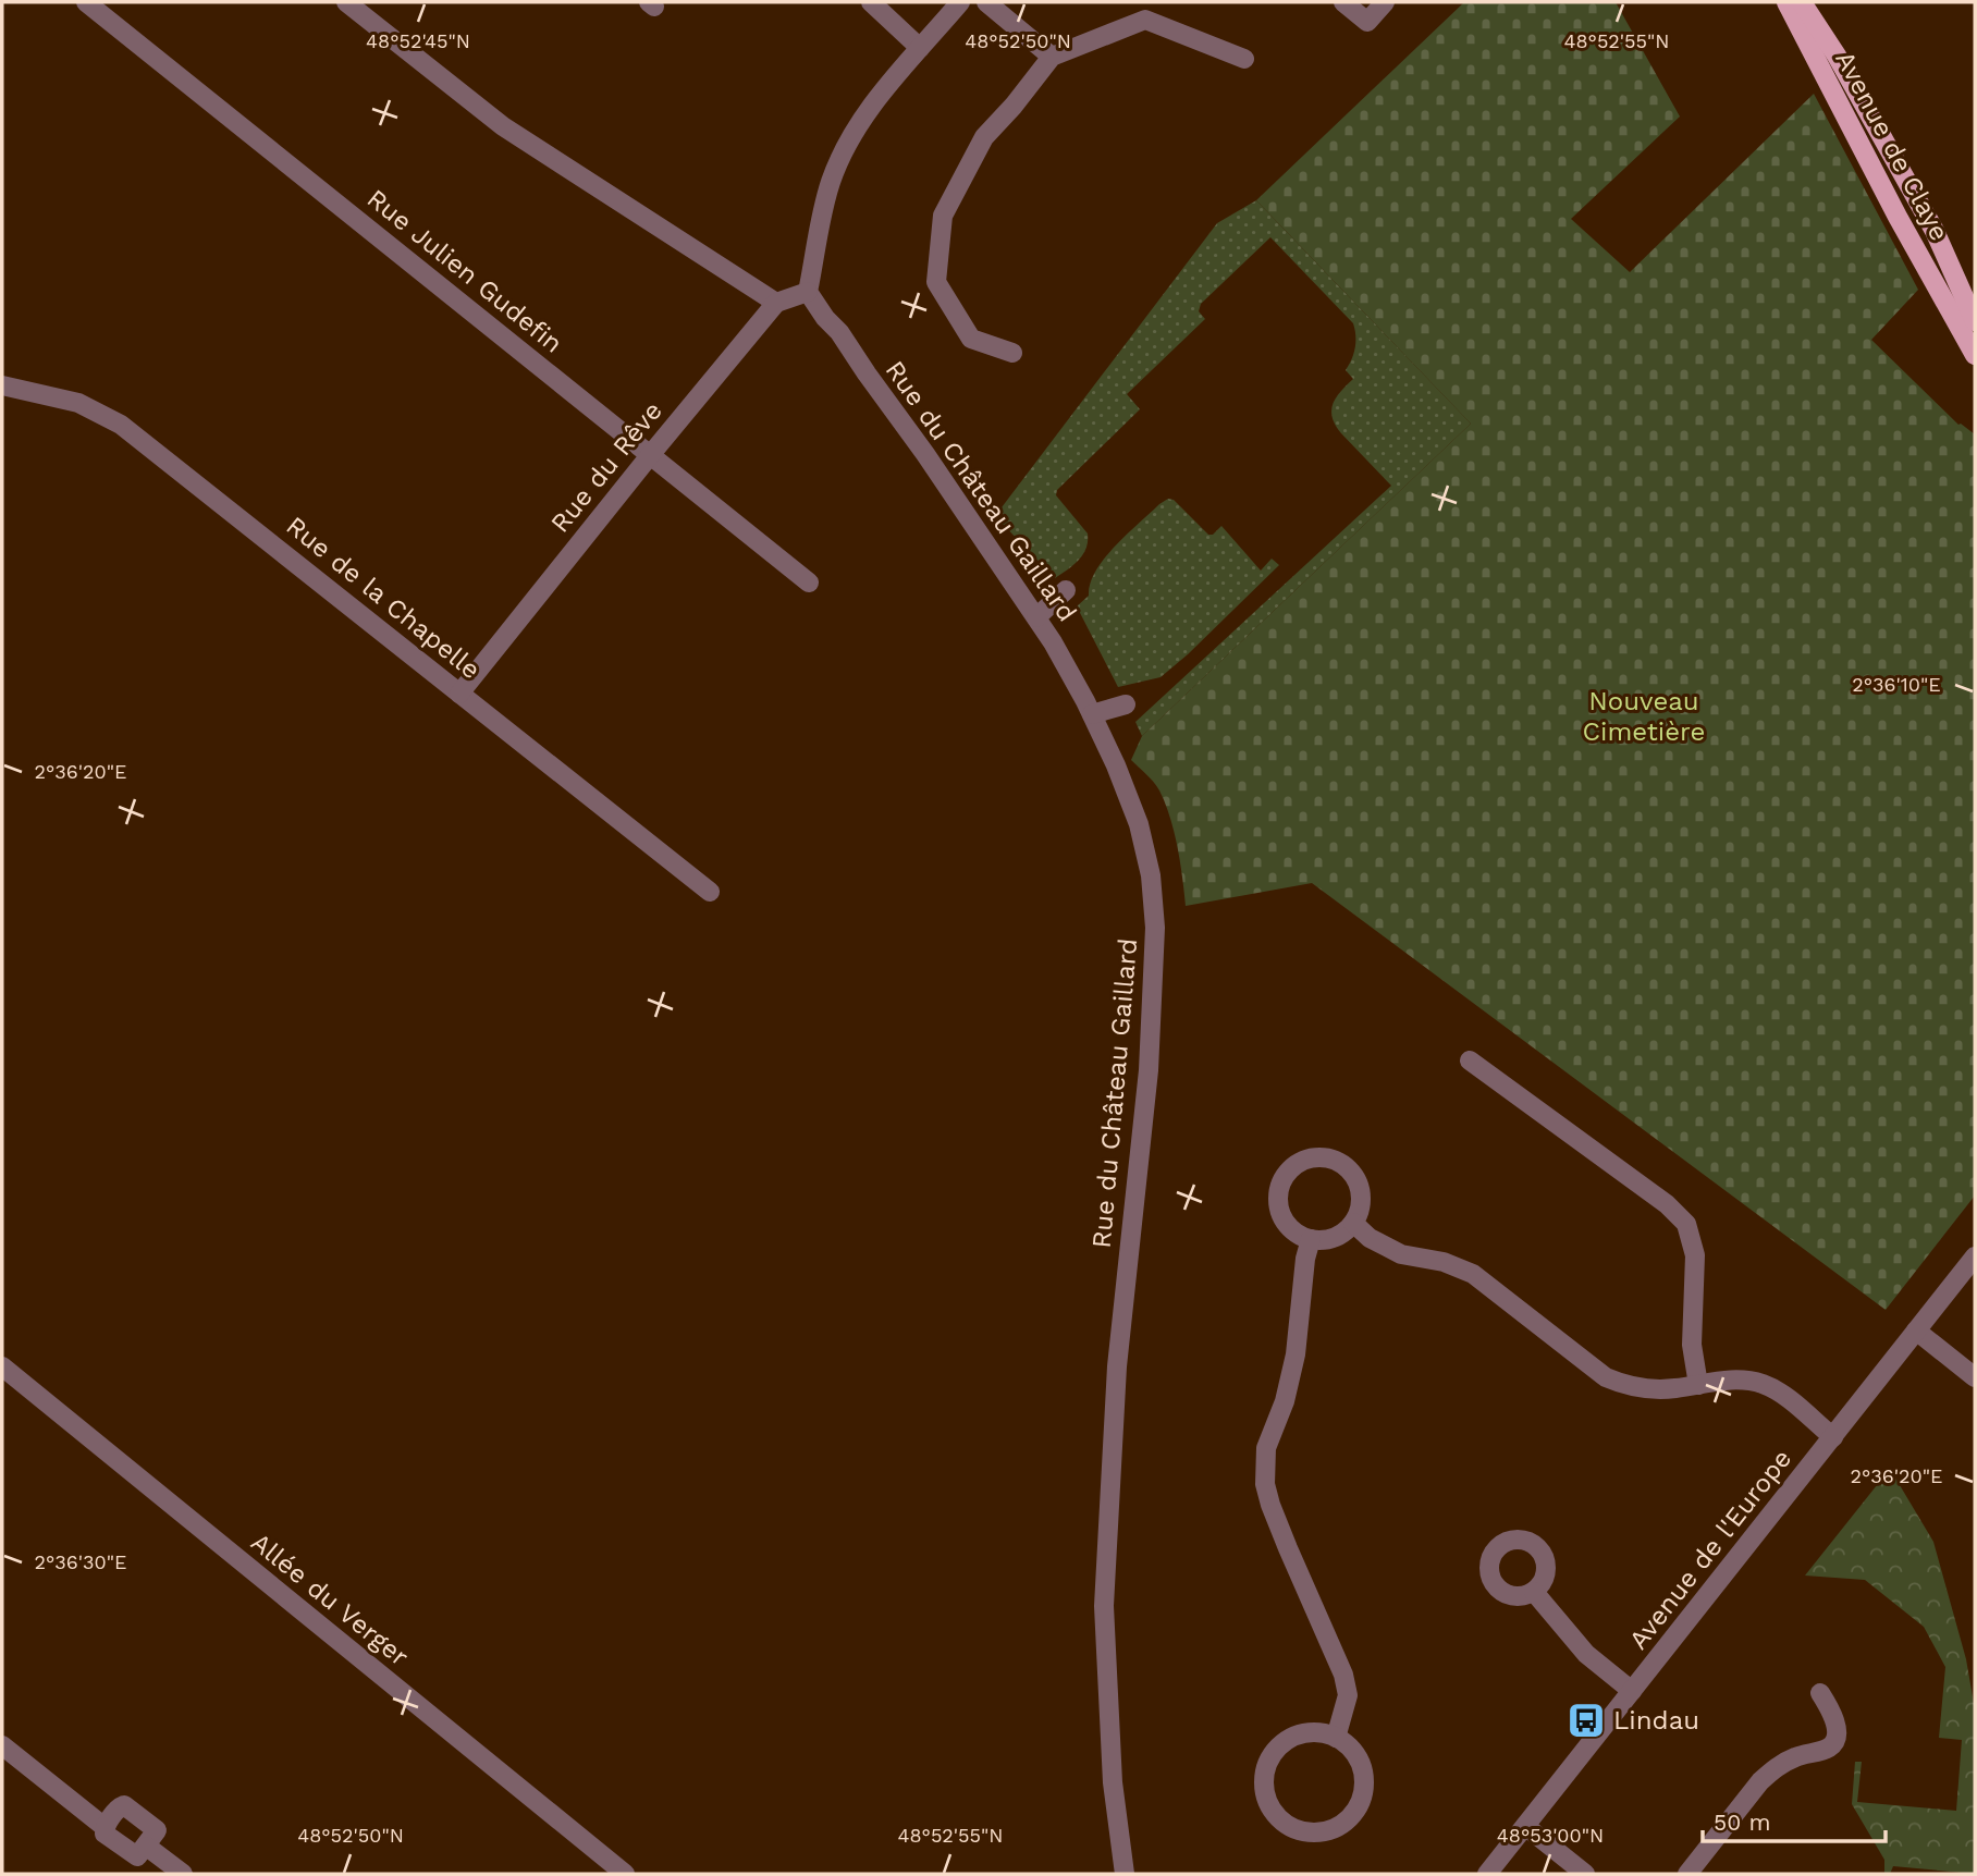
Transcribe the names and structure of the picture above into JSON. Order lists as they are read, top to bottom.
{
  "streets": {
    "main road": ["Avenue de Claye"],
    "street": [
      "Rue Julien Gudefin",
      "Rue du Rêve",
      "Rue du Château Gaillard",
      "Rue de la Chapelle",
      "Avenue de l'Europe",
      "Allée du Verger"
    ]
  },
  "crossings": [
    ["Rue Julien Gudefin", "Rue du Rêve"],
    ["Rue du Rêve", "Rue de la Chapelle"]
  ],
  "parks": ["Nouveau Cimetière"],
  "places": {
    "bus stop": ["Lindau"]
  },
  "scale_bar": "50 m",
  "coordinates": [
    "48°52'45\"N",
    "48°52'50\"N",
    "48°52'55\"N",
    "2°36'10\"E",
    "2°36'20\"E",
    "2°36'30\"E",
    "48°53'00\"N"
  ]
}
